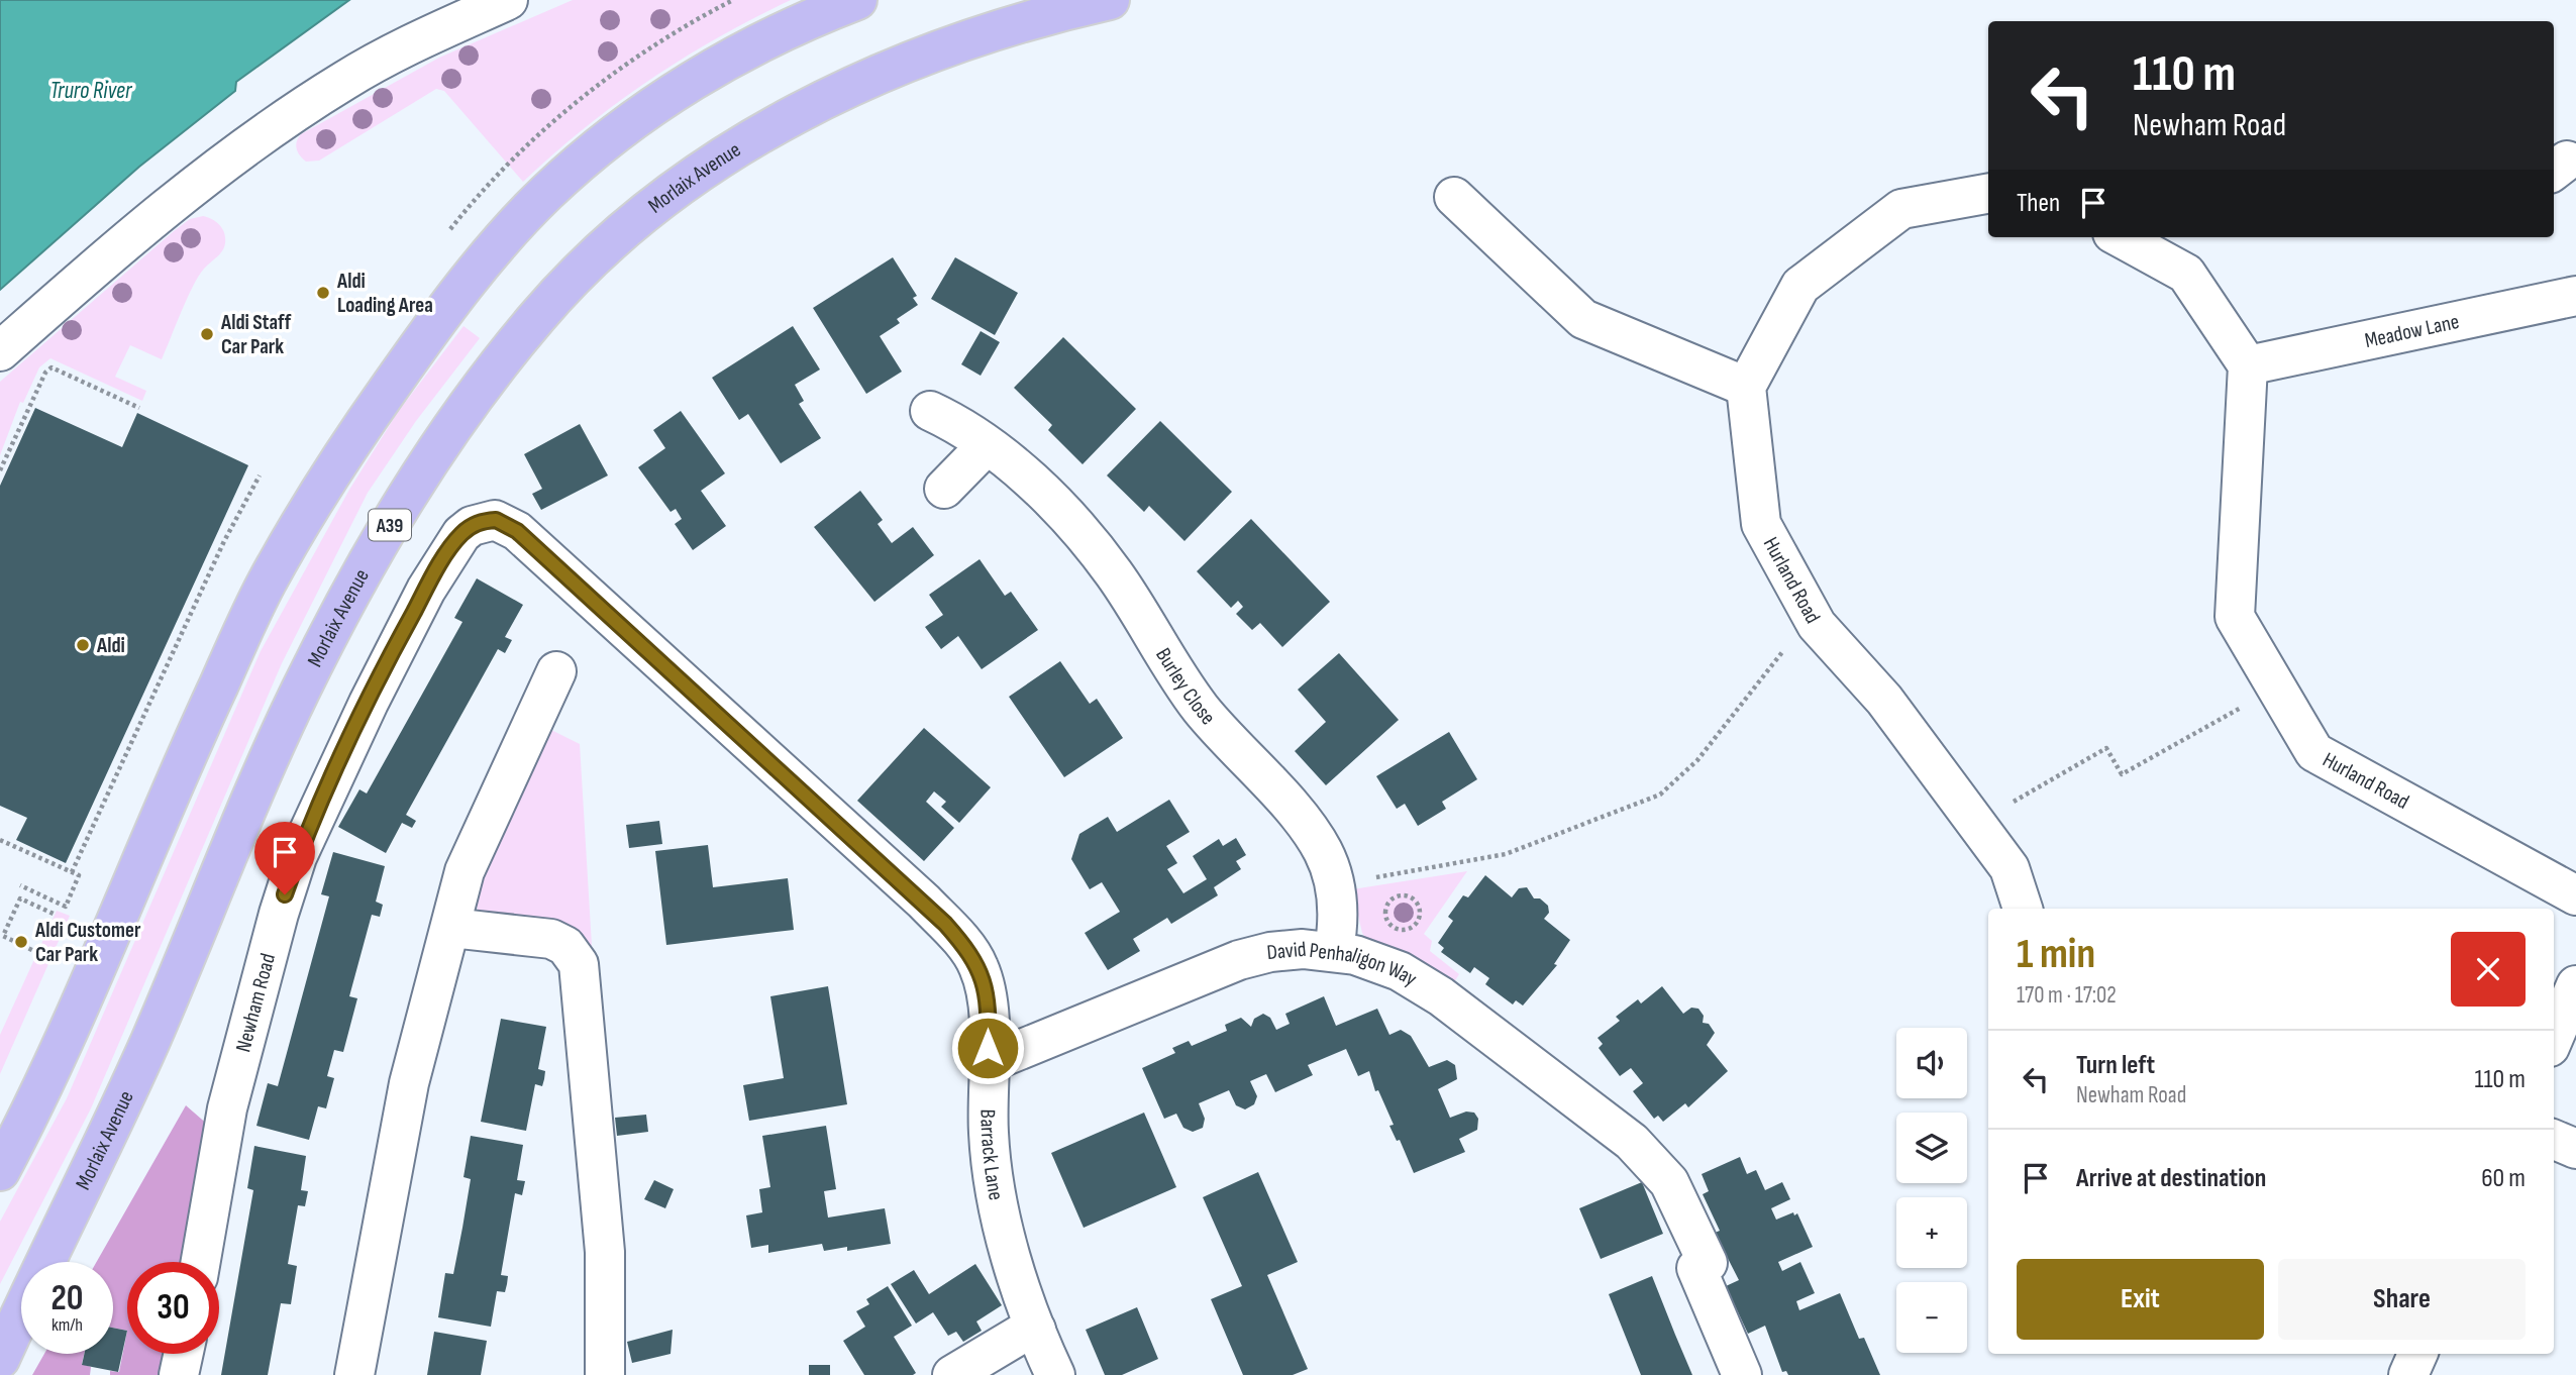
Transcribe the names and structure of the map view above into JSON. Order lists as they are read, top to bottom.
{
  "streets": {
    "highway": ["Morlaix Avenue", "A39"],
    "street": [
      "Meadow Lane",
      "Hurland Road",
      "Burley Close",
      "David Penhaligon Way",
      "Newham Road",
      "Barrack Lane"
    ]
  },
  "crossings": [
    ["Meadow Lane", "Hurland Road"],
    ["Burley Close", "David Penhaligon Way"],
    ["David Penhaligon Way", "Barrack Lane"],
    ["Newham Road", "Barrack Lane"]
  ],
  "water": ["Truro River"],
  "places": [
    "Aldi Loading Area",
    "Aldi Staff Car Park",
    "Aldi",
    "Aldi Customer Car Park"
  ],
  "page": {
    "turn": ["110 m", "Newham Road"],
    "then": "Then",
    "heading": ["1 min", "170 m · 17:02"],
    "map_buttons": ["+", "−"],
    "list": [
      {
        "name": "Turn left",
        "note": "Newham Road",
        "value": "110 m"
      },
      {
        "name": "Arrive at destination",
        "value": "60 m"
      }
    ],
    "buttons": ["Exit", "Share"],
    "speed": "20 km/h",
    "limit": "30"
  }
}
